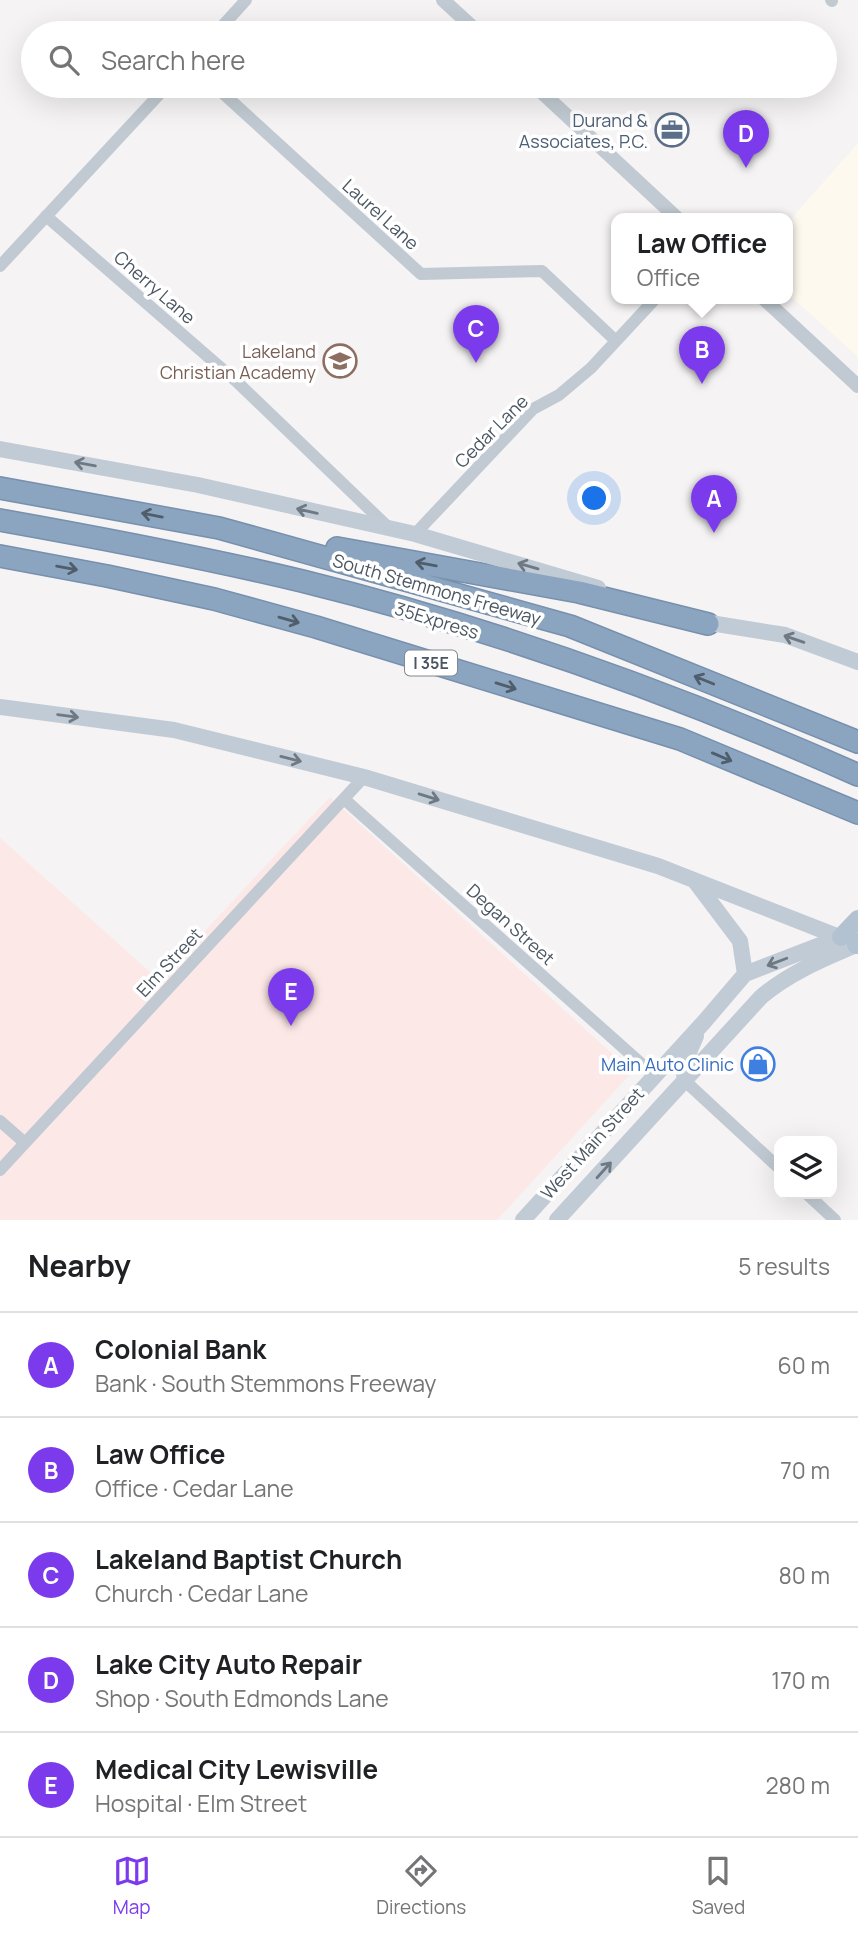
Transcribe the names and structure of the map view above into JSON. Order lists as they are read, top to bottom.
{
  "streets": {
    "highway": ["South Stemmons Freeway", "35Express", "I 35E"],
    "main road": ["West Main Street"],
    "street": [
      "Laurel Lane",
      "Cherry Lane",
      "Cedar Lane",
      "Degan Street",
      "Elm Street"
    ]
  },
  "crossings": [
    ["Laurel Lane", "Cedar Lane"],
    ["Degan Street", "Elm Street"],
    ["Degan Street", "West Main Street"]
  ],
  "places": {
    "office": ["Durand & Associates, P.C."],
    "school or university": ["Lakeland Christian Academy"],
    "shop": ["Main Auto Clinic"]
  },
  "page": {
    "search": "Search here",
    "pins": [
      "D",
      "C",
      "B",
      "A",
      "E"
    ],
    "popup": ["Law Office", "Office"],
    "heading": ["Nearby", "5 results"],
    "list": [
      {
        "mark": "A",
        "name": "Colonial Bank",
        "note": "Bank · South Stemmons Freeway",
        "value": "60 m"
      },
      {
        "mark": "B",
        "name": "Law Office",
        "note": "Office · Cedar Lane",
        "value": "70 m"
      },
      {
        "mark": "C",
        "name": "Lakeland Baptist Church",
        "note": "Church · Cedar Lane",
        "value": "80 m"
      },
      {
        "mark": "D",
        "name": "Lake City Auto Repair",
        "note": "Shop · South Edmonds Lane",
        "value": "170 m"
      },
      {
        "mark": "E",
        "name": "Medical City Lewisville",
        "note": "Hospital · Elm Street",
        "value": "280 m"
      }
    ],
    "nav": ["Map", "Directions", "Saved"]
  }
}
